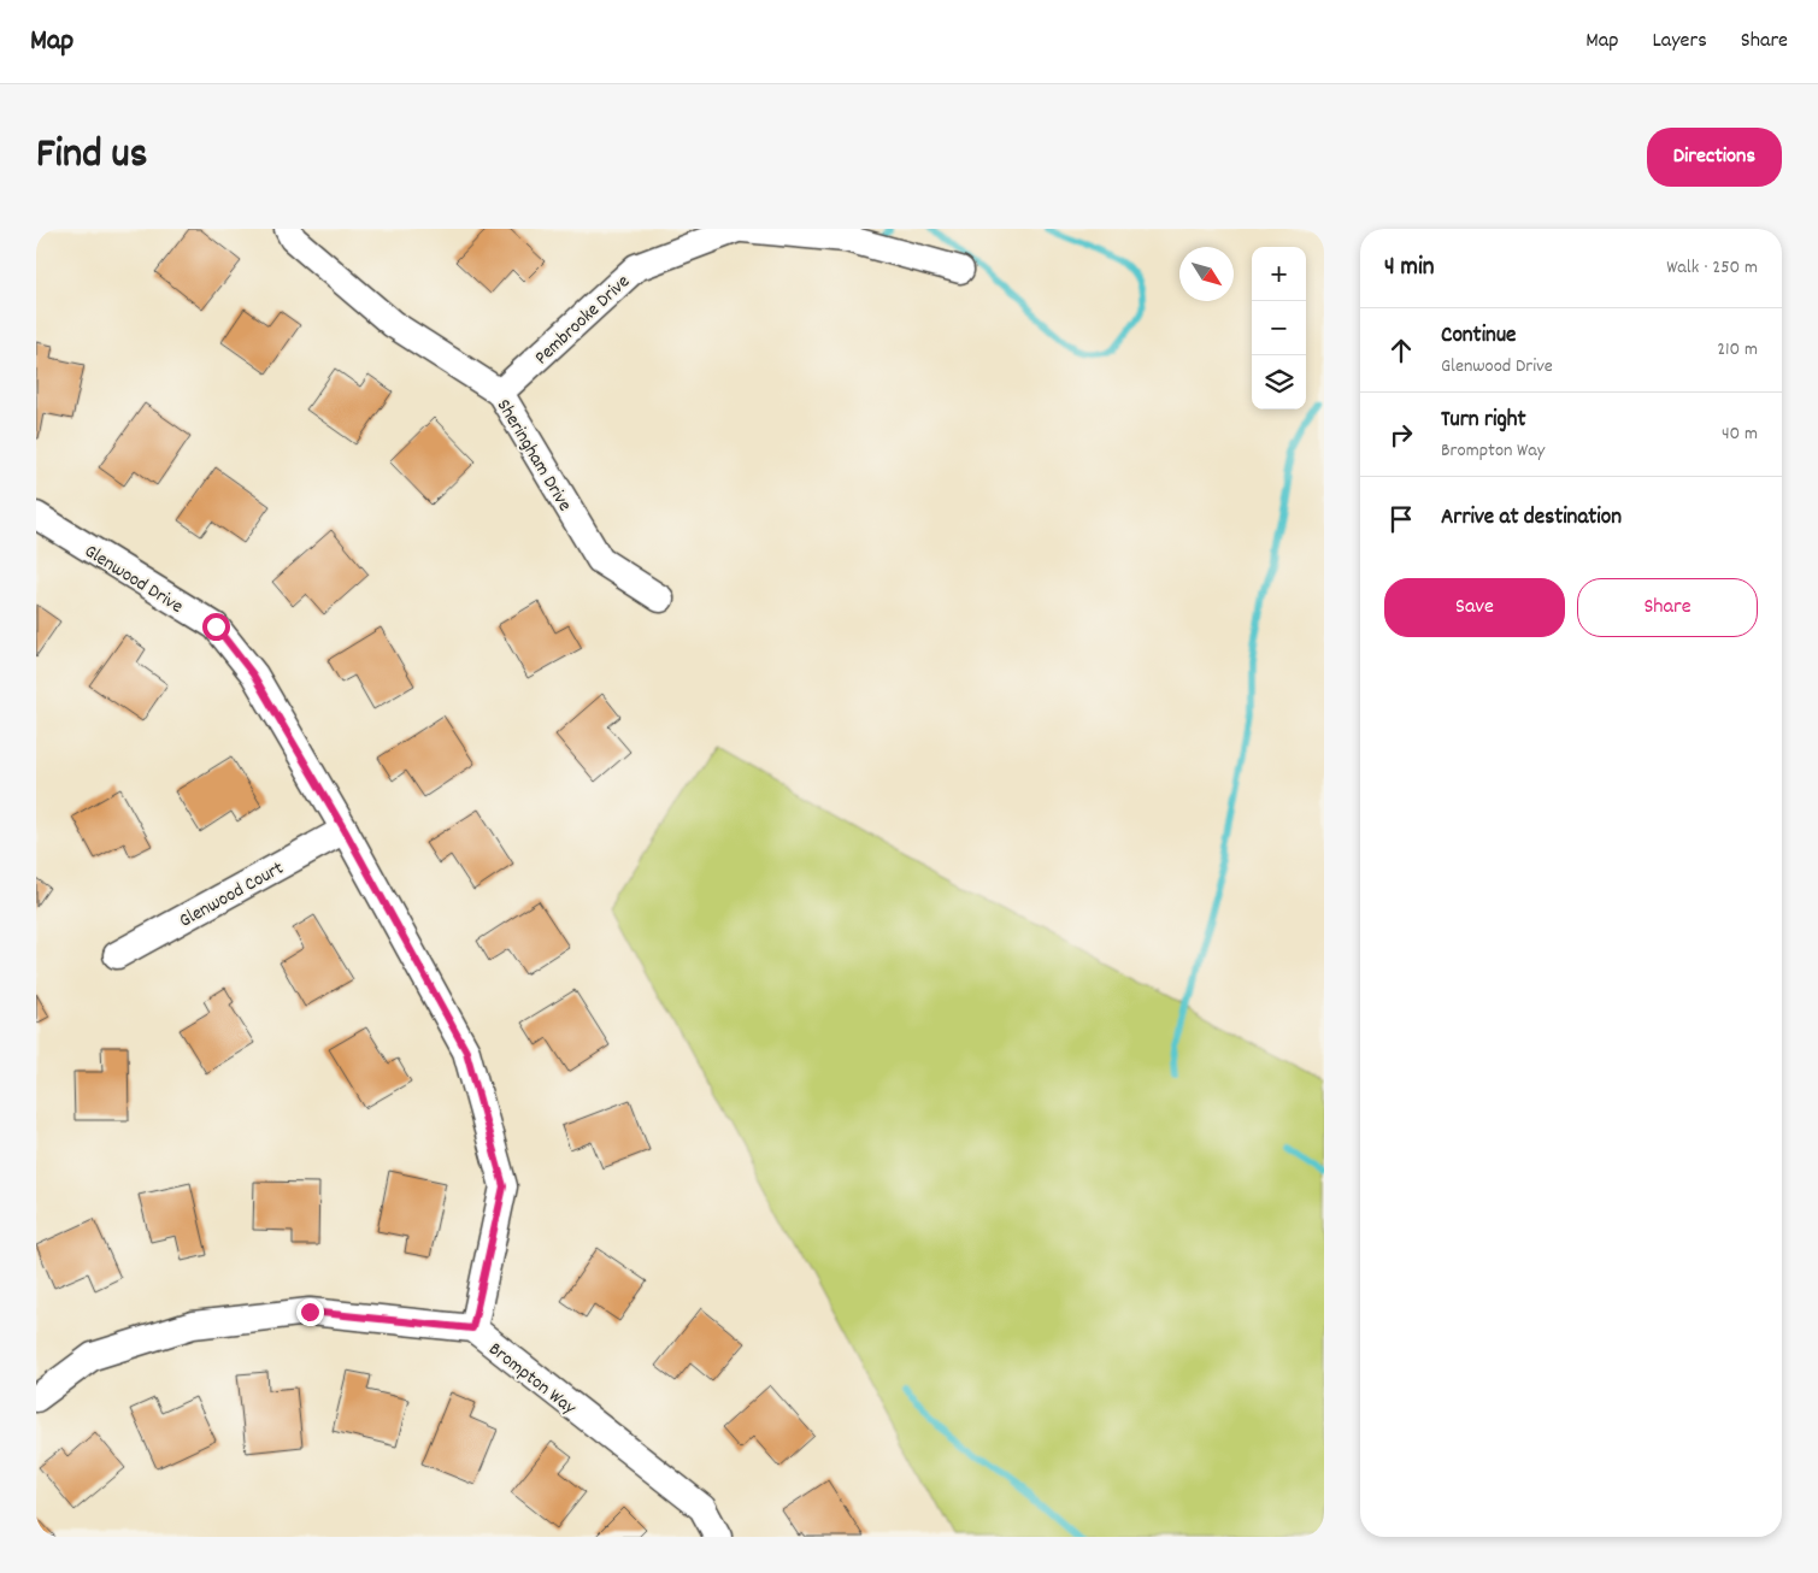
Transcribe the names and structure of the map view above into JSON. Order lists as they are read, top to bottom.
{
  "streets": {
    "street": [
      "Pembrooke Drive",
      "Sheringham Drive",
      "Glenwood Drive",
      "Glenwood Court",
      "Brompton Way"
    ]
  },
  "crossings": [
    ["Pembrooke Drive", "Sheringham Drive"],
    ["Glenwood Drive", "Glenwood Court"],
    ["Glenwood Drive", "Brompton Way"]
  ],
  "north": "bottom right",
  "page": {
    "header": "Map",
    "nav": ["Map", "Layers", "Share"],
    "title": "Find us",
    "buttons": [
      "Directions",
      ["Save", "Share"]
    ],
    "heading": ["4 min", "Walk · 250 m"],
    "map_buttons": ["+", "−"],
    "list": [
      ["Continue", "Glenwood Drive", "210 m"],
      ["Turn right", "Brompton Way", "40 m"],
      "Arrive at destination"
    ]
  }
}
